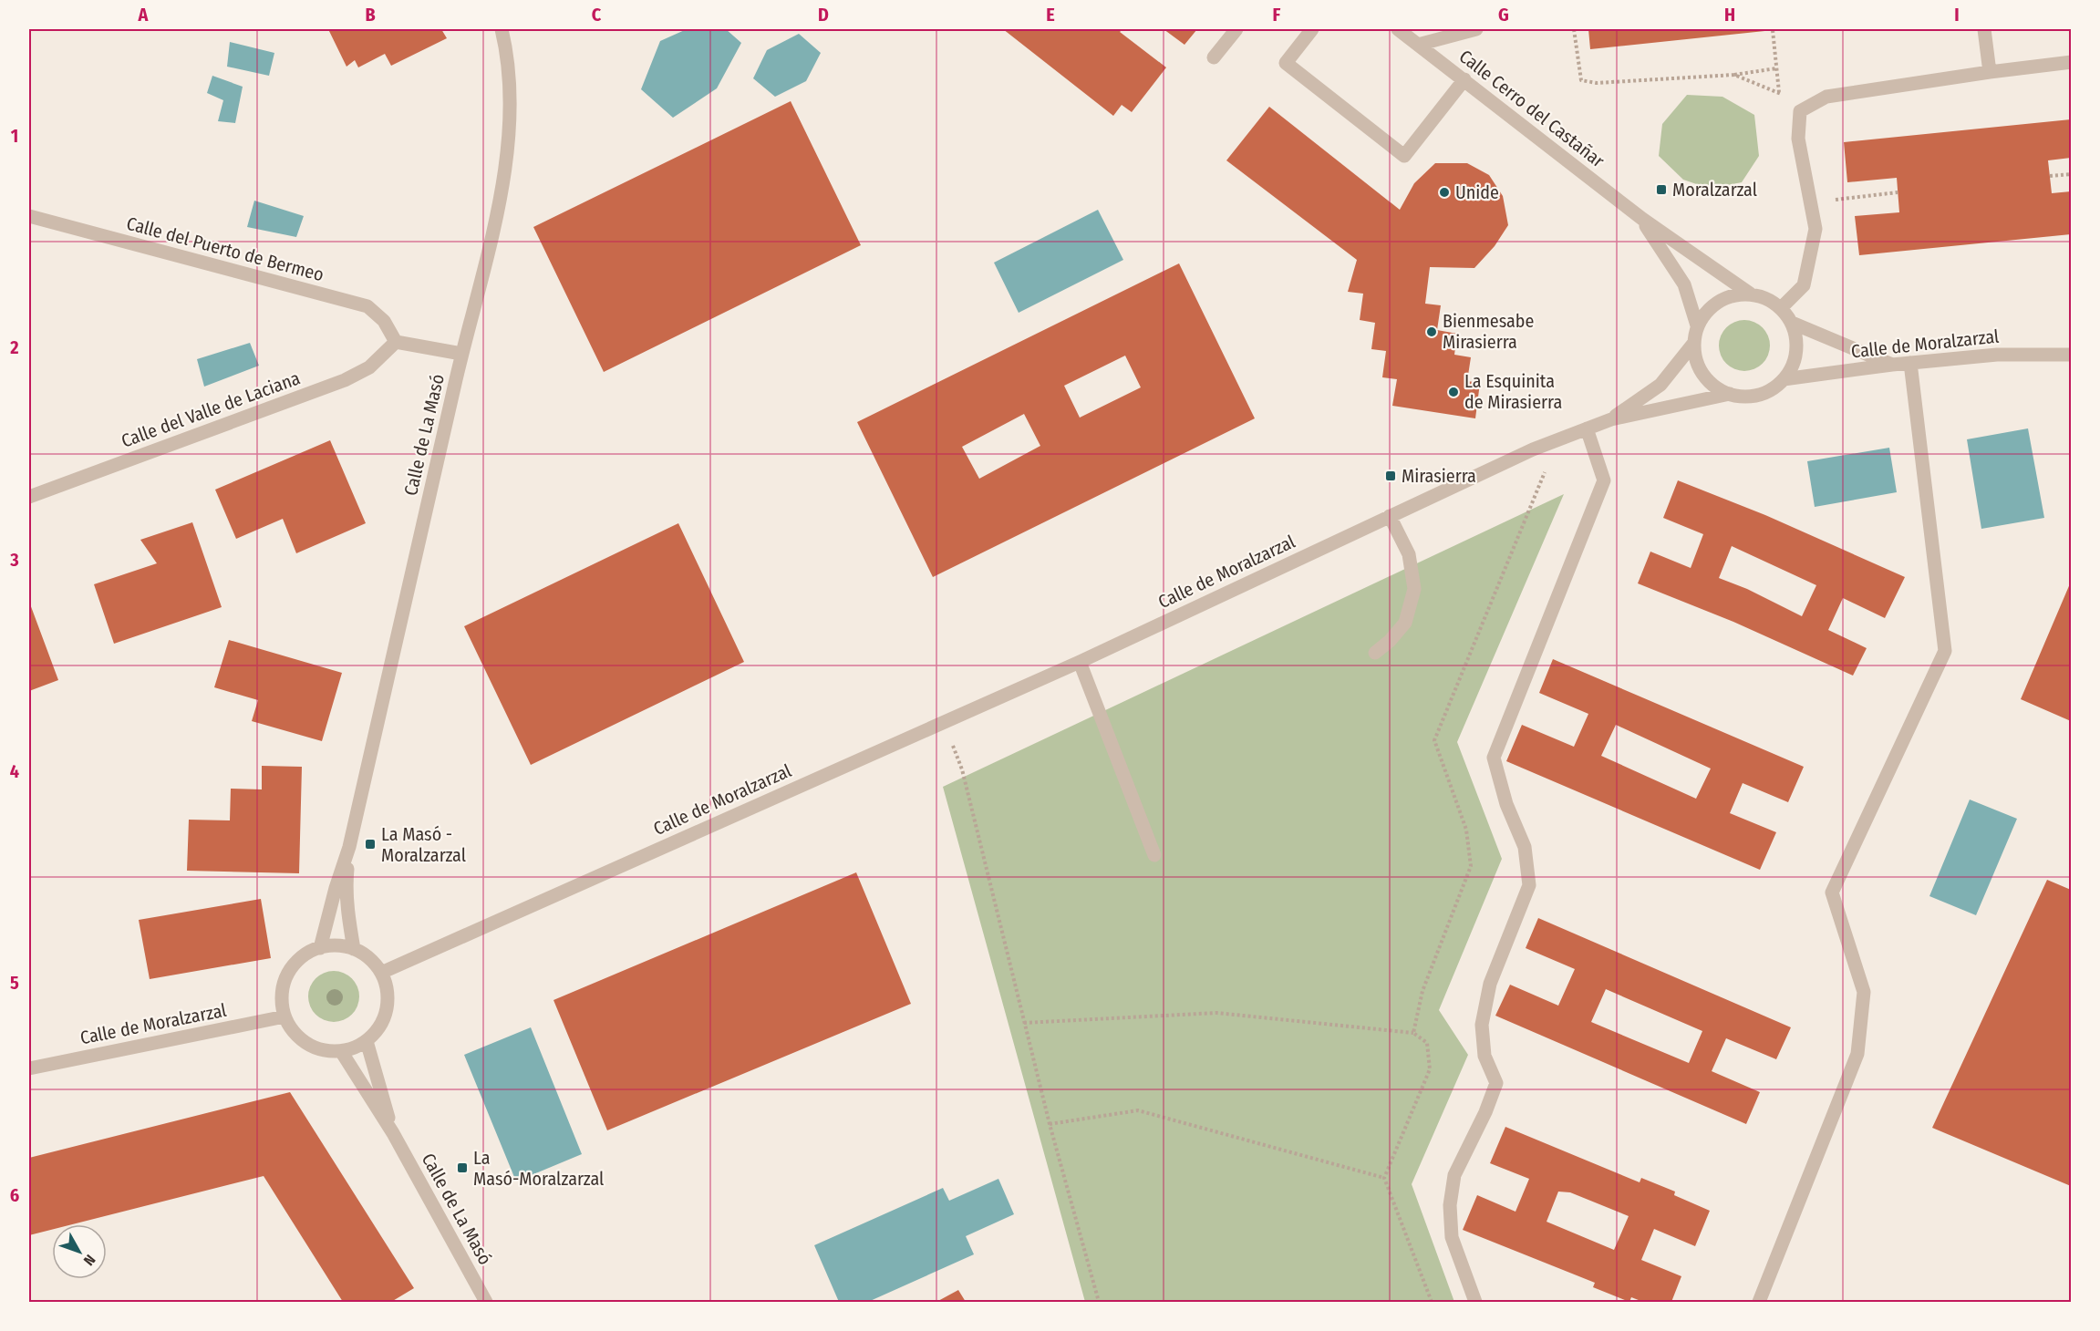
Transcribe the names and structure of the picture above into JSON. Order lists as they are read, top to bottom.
{
  "streets": {
    "street": [
      "Calle Cerro del Castañar",
      "Calle del Puerto de Bermeo",
      "Calle de Moralzarzal",
      "Calle del Valle de Laciana",
      "Calle de La Masó"
    ]
  },
  "crossings": [
    ["Calle Cerro del Castañar", "Calle de Moralzarzal"],
    ["Calle del Puerto de Bermeo", "Calle del Valle de Laciana"],
    ["Calle de Moralzarzal", "Calle de La Masó"]
  ],
  "places": {
    "transit": [
      "Moralzarzal",
      "Mirasierra",
      "La Masó - Moralzarzal",
      "La Masó-Moralzarzal"
    ],
    "other": ["Unide", "Bienmesabe Mirasierra", "La Esquinita de Mirasierra"]
  },
  "north": "bottom right",
  "grid": {
    "columns": [
      "A",
      "B",
      "C",
      "D",
      "E",
      "F",
      "G",
      "H",
      "I"
    ],
    "rows": [
      "1",
      "2",
      "3",
      "4",
      "5",
      "6"
    ]
  }
}
